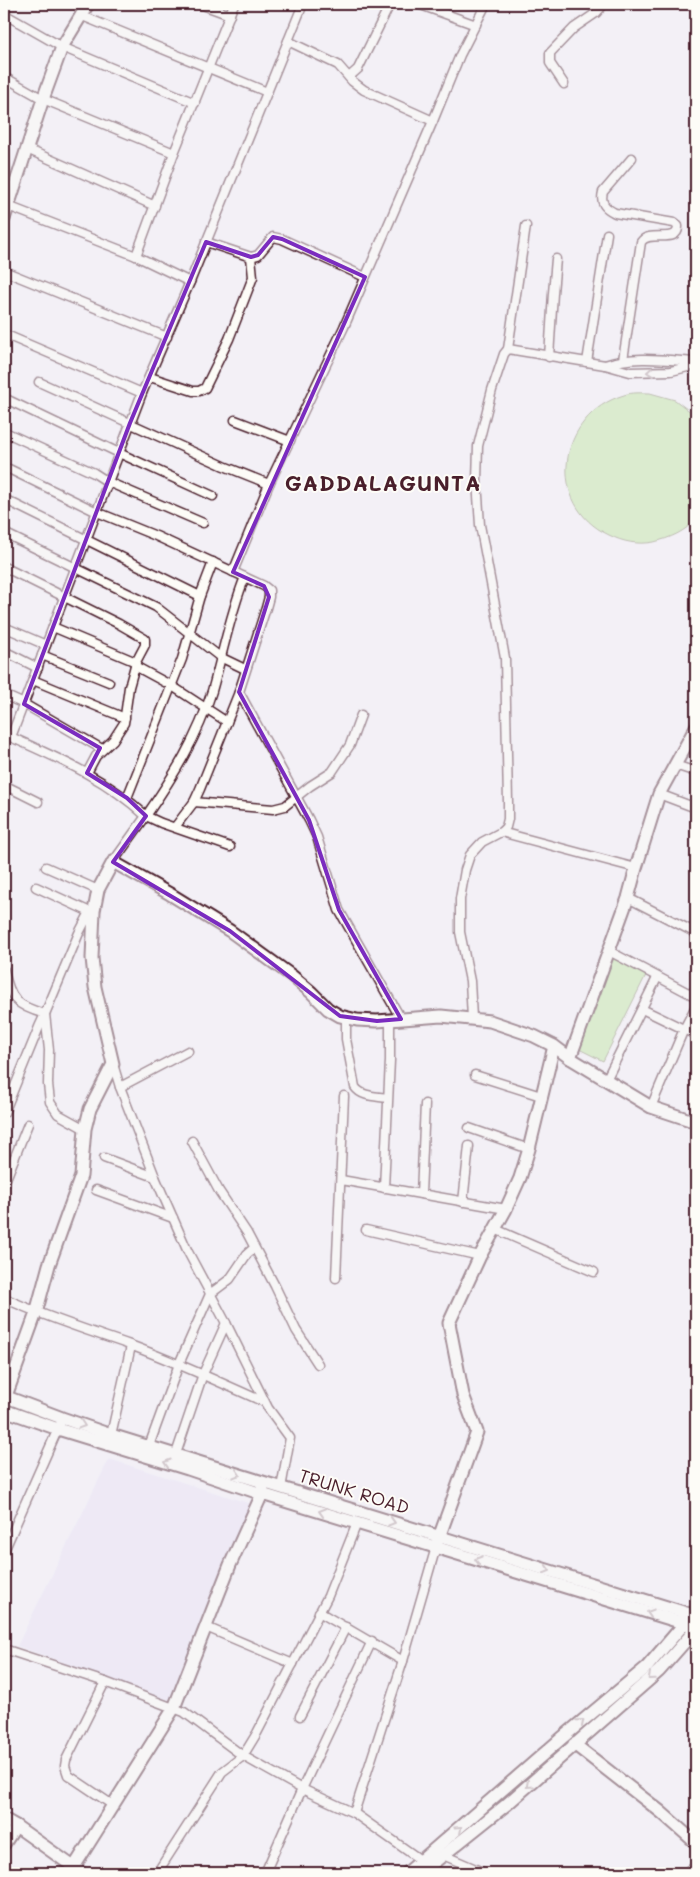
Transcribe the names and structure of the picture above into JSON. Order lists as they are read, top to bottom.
{
  "streets": {
    "street": ["TRUNK ROAD"]
  },
  "districts": ["GADDALAGUNTA"]
}
